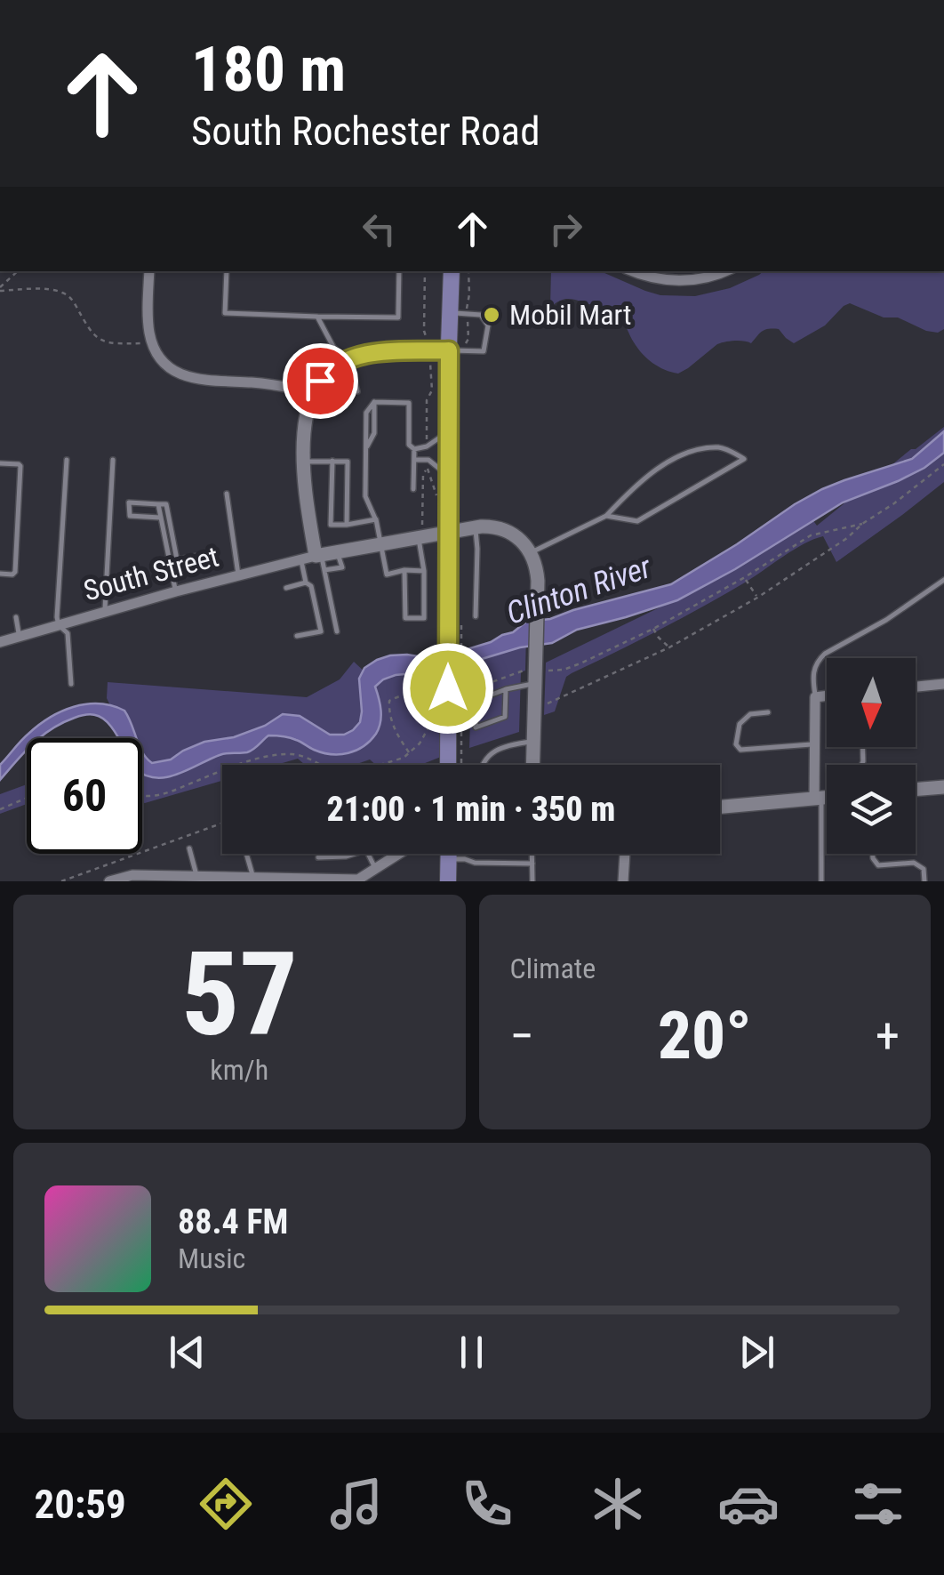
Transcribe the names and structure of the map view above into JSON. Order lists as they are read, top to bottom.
{
  "streets": {
    "street": ["South Street"]
  },
  "water": ["Clinton River"],
  "places": ["Mobil Mart"],
  "north": "bottom",
  "page": {
    "turn": ["180 m", "South Rochester Road"],
    "limit": "60",
    "trip": "21:00 · 1 min · 350 m",
    "tile": [
      ["57", "km/h"],
      "Climate"
    ],
    "heat": ["−", "20°", "+"],
    "song": ["88.4 FM", "Music"],
    "tabs": "20:59"
  }
}
